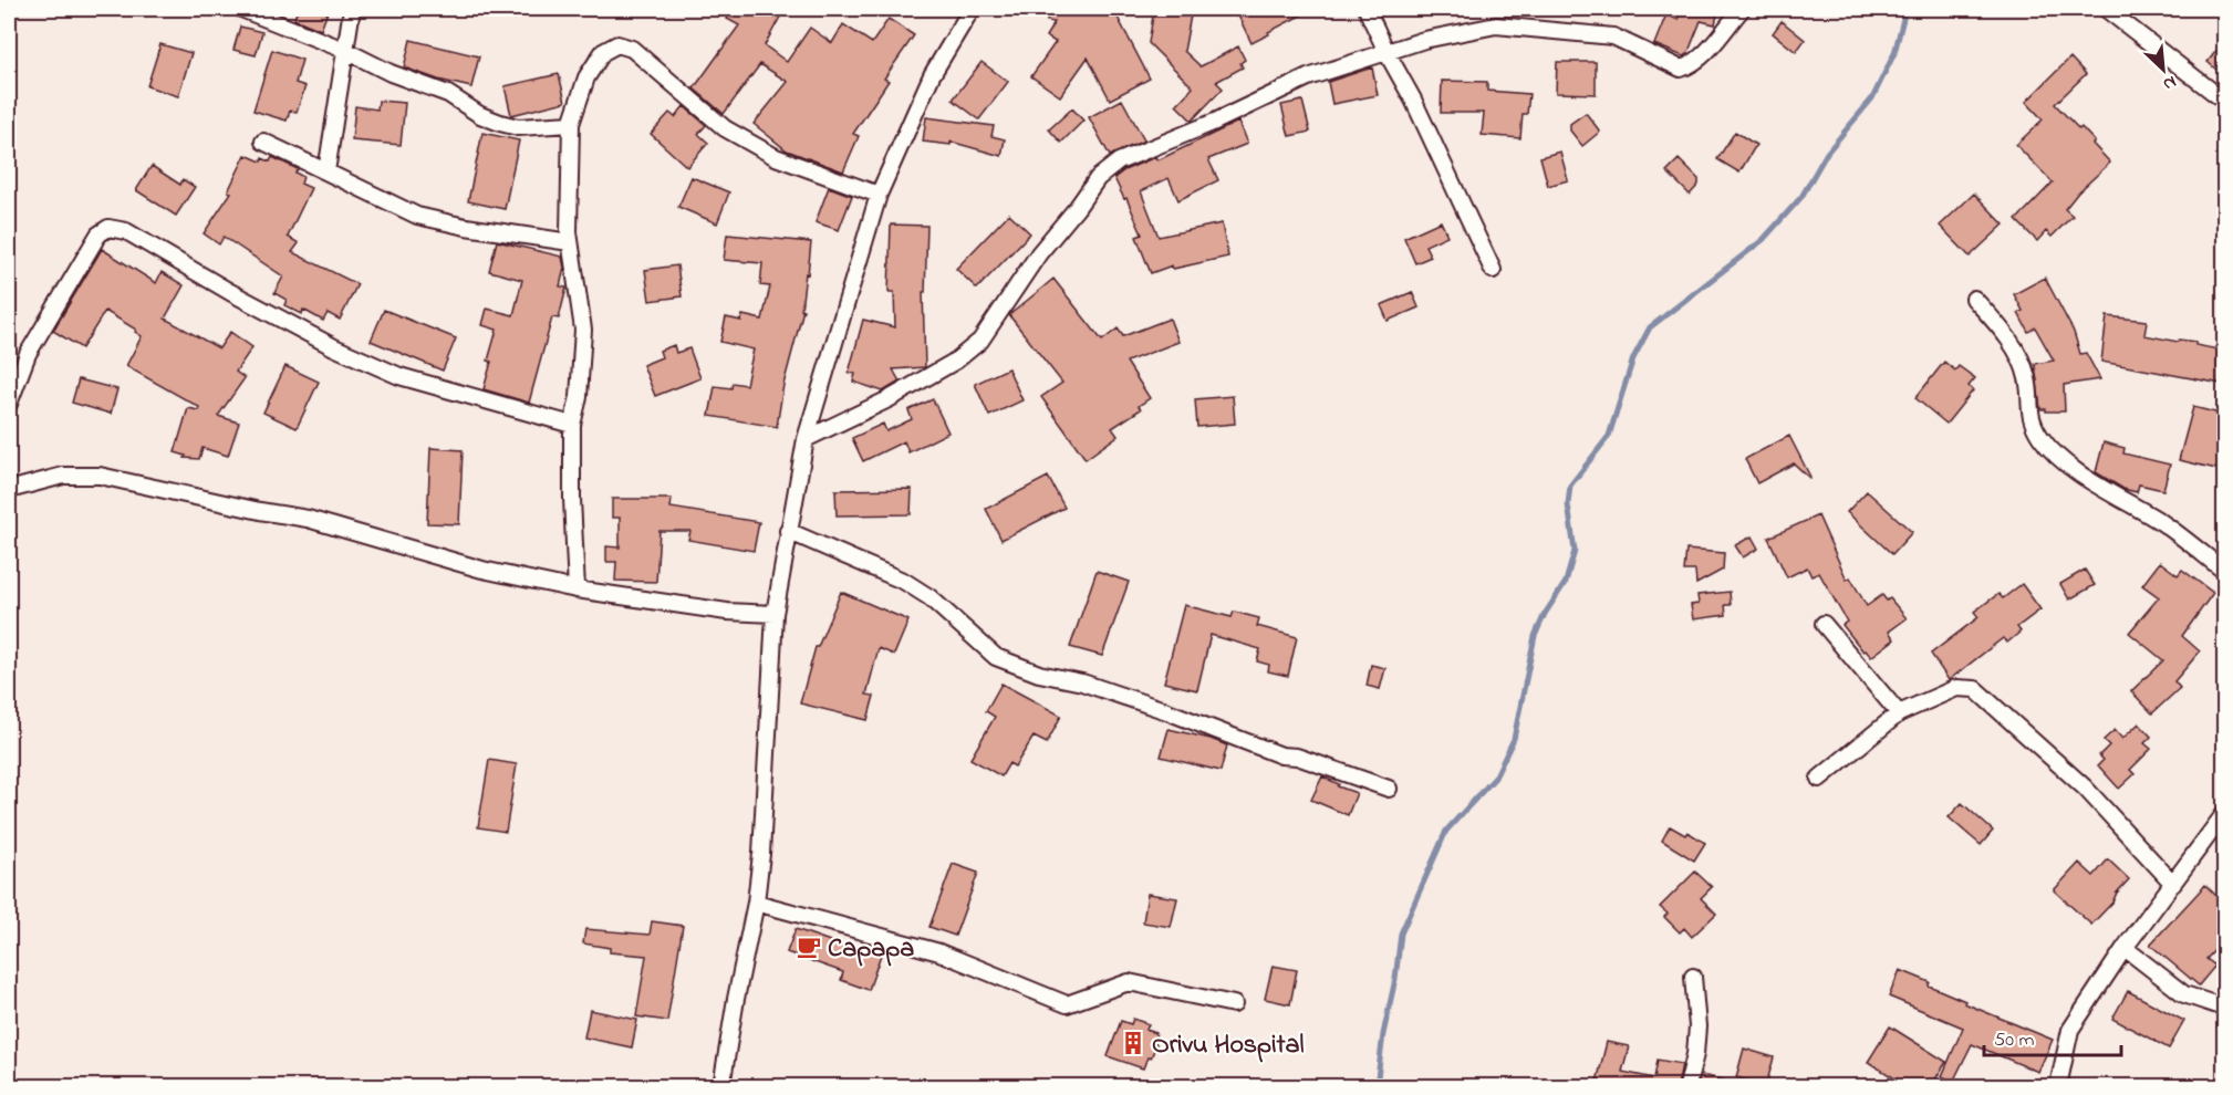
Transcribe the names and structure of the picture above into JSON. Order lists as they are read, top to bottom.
{
  "places": {
    "cafe": ["Capapa"],
    "building": ["Orivu Hospital"]
  },
  "scale_bar": "50 m",
  "north": "bottom right"
}
